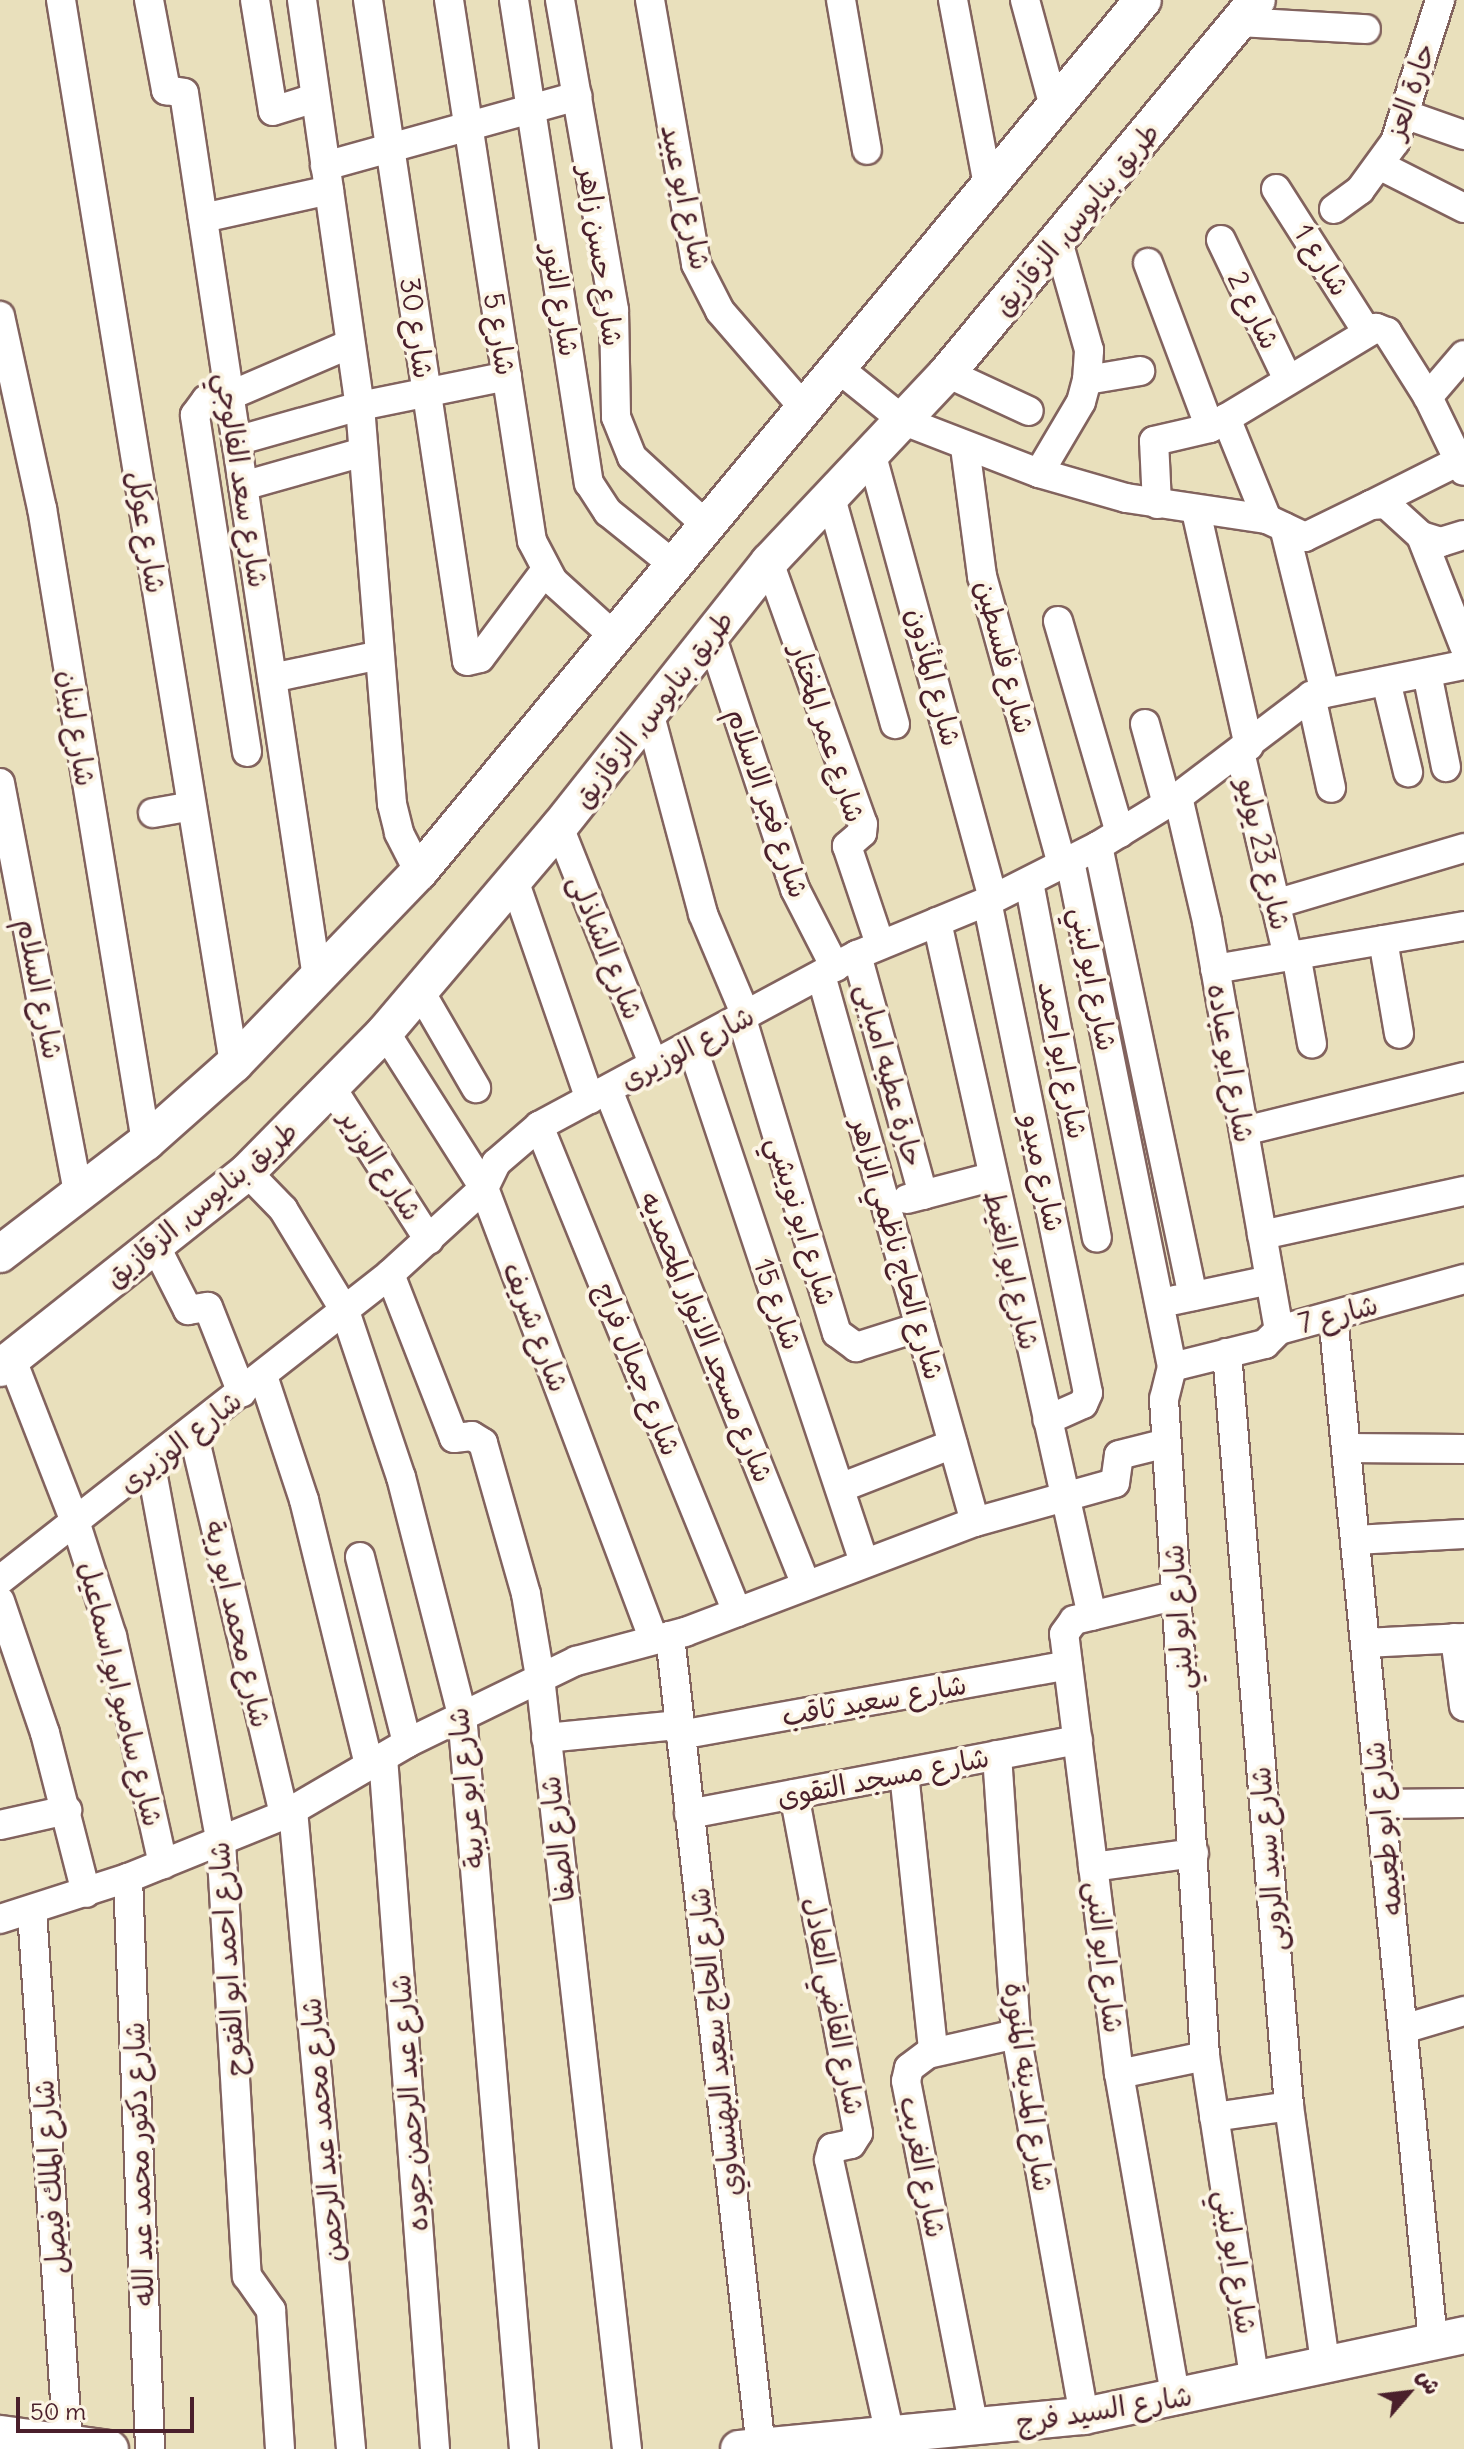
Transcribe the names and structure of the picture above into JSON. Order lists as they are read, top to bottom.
{
  "streets": {
    "main road": ["طريق بنايوس, الزقازيق", "شارع السيد فرج"],
    "street": [
      "حارة العز",
      "شارع ابو عبيد",
      "شارع حسن زاهر",
      "شارع 1",
      "شارع النور",
      "شارع 2",
      "شارع 30",
      "شارع 5",
      "شارع سعد الفالوجي",
      "شارع عوكل",
      "شارع فلسطين",
      "شارع المأذون",
      "شارع لبنان",
      "شارع عمر المختار",
      "شارع فجر الاسلام",
      "شارع 23 يوليو",
      "شارع الشاذلى",
      "شارع ابو لبني",
      "شارع السلام",
      "شارع الوزيرى",
      "شارع ابو احمد",
      "شارع ابو عباده",
      "حارة عطيه امبابى",
      "شارع الوزير",
      "شارع ميدو",
      "شارع ابو نويشي",
      "شارع الحاج ناظمي الزاهر",
      "شارع ابو الغيط",
      "شارع 15",
      "شارع 7",
      "شارع شريف",
      "شارع مسجد الانوار المحمديه",
      "شارع جمال فراج",
      "شارع محمد ابو رية",
      "شارع سامبو ابو اسماعيل",
      "شارع سعيد ثاقب",
      "شارع مسجد التقوى",
      "شارع ابو عريبة",
      "شارع ابو طعيمه",
      "شارع الصفا",
      "شارع سيد الروبى",
      "شارع ابو النبى",
      "شارع احمد ابو الفتوح",
      "شارع القاضي العادل",
      "شارع الحاج سعيد البهنساوي",
      "شارع المدينه المنورة",
      "شارع عبد الرحمن جوده",
      "شارع محمد عبد الرحمن",
      "شارع دكتور محمد عبد الله",
      "شارع الغريب",
      "شارع الملك فيصل"
    ]
  },
  "crossings": [
    ["طريق بنايوس, الزقازيق", "شارع المأذون"],
    ["طريق بنايوس, الزقازيق", "شارع عمر المختار"],
    ["طريق بنايوس, الزقازيق", "شارع فجر الاسلام"],
    ["طريق بنايوس, الزقازيق", "شارع الشاذلى"],
    ["طريق بنايوس, الزقازيق", "شارع الوزير"],
    ["طريق بنايوس, الزقازيق", "شارع ابو نويشي"],
    ["طريق بنايوس, الزقازيق", "شارع شريف"],
    ["طريق بنايوس, الزقازيق", "شارع مسجد الانوار المحمديه"],
    ["طريق بنايوس, الزقازيق", "شارع سامبو ابو اسماعيل"],
    ["طريق بنايوس, الزقازيق", "شارع ابو عريبة"],
    ["طريق بنايوس, الزقازيق", "شارع عبد الرحمن جوده"],
    ["شارع 30", "شارع 5"],
    ["شارع فلسطين", "شارع ابو لبني"],
    ["شارع فلسطين", "شارع الوزيرى"],
    ["شارع المأذون", "شارع الوزيرى"],
    ["شارع المأذون", "شارع ميدو"],
    ["شارع عمر المختار", "شارع فجر الاسلام"],
    ["شارع عمر المختار", "شارع الوزيرى"],
    ["شارع عمر المختار", "حارة عطيه امبابى"],
    ["شارع عمر المختار", "شارع الحاج ناظمي الزاهر"],
    ["شارع فجر الاسلام", "شارع الوزيرى"],
    ["شارع فجر الاسلام", "حارة عطيه امبابى"],
    ["شارع فجر الاسلام", "شارع الحاج ناظمي الزاهر"],
    ["شارع 23 يوليو", "شارع الوزيرى"],
    ["شارع الشاذلى", "شارع الوزيرى"],
    ["شارع ابو لبني", "شارع الوزيرى"],
    ["شارع ابو لبني", "شارع 7"],
    ["شارع ابو لبني", "شارع ابو النبى"],
    ["شارع ابو لبني", "شارع السيد فرج"],
    ["شارع الوزيرى", "شارع ابو احمد"],
    ["شارع الوزيرى", "شارع ابو عباده"],
    ["شارع الوزيرى", "حارة عطيه امبابى"],
    ["شارع الوزيرى", "شارع الوزير"],
    ["شارع الوزيرى", "شارع ميدو"],
    ["شارع الوزيرى", "شارع ابو نويشي"],
    ["شارع الوزيرى", "شارع الحاج ناظمي الزاهر"],
    ["شارع الوزيرى", "شارع ابو الغيط"],
    ["شارع الوزيرى", "شارع 15"],
    ["شارع الوزيرى", "شارع شريف"],
    ["شارع الوزيرى", "شارع مسجد الانوار المحمديه"],
    ["شارع الوزيرى", "شارع جمال فراج"],
    ["شارع الوزيرى", "شارع محمد ابو رية"],
    ["شارع الوزيرى", "شارع سامبو ابو اسماعيل"],
    ["شارع الوزيرى", "شارع ابو عريبة"],
    ["شارع الوزيرى", "شارع الصفا"],
    ["شارع الوزيرى", "شارع احمد ابو الفتوح"],
    ["شارع الوزيرى", "شارع عبد الرحمن جوده"],
    ["شارع ابو عباده", "شارع 7"],
    ["حارة عطيه امبابى", "شارع الحاج ناظمي الزاهر"],
    ["شارع ميدو", "شارع ابو الغيط"],
    ["شارع ابو نويشي", "شارع الحاج ناظمي الزاهر"],
    ["شارع ابو الغيط", "شارع ابو النبى"],
    ["شارع 7", "شارع ابو طعيمه"],
    ["شارع 7", "شارع سيد الروبى"],
    ["شارع شريف", "شارع الحاج سعيد البهنساوي"],
    ["شارع محمد ابو رية", "شارع محمد عبد الرحمن"],
    ["شارع سعيد ثاقب", "شارع الصفا"],
    ["شارع سعيد ثاقب", "شارع ابو النبى"],
    ["شارع سعيد ثاقب", "شارع الحاج سعيد البهنساوي"],
    ["شارع مسجد التقوى", "شارع ابو النبى"],
    ["شارع مسجد التقوى", "شارع القاضي العادل"],
    ["شارع مسجد التقوى", "شارع الحاج سعيد البهنساوي"],
    ["شارع مسجد التقوى", "شارع المدينه المنورة"],
    ["شارع مسجد التقوى", "شارع الغريب"],
    ["شارع ابو طعيمه", "شارع السيد فرج"],
    ["شارع سيد الروبى", "شارع السيد فرج"],
    ["شارع ابو النبى", "شارع السيد فرج"],
    ["شارع القاضي العادل", "شارع السيد فرج"],
    ["شارع الحاج سعيد البهنساوي", "شارع السيد فرج"],
    ["شارع المدينه المنورة", "شارع السيد فرج"],
    ["شارع الغريب", "شارع السيد فرج"]
  ],
  "scale_bar": "50 m",
  "north": "top right"
}
